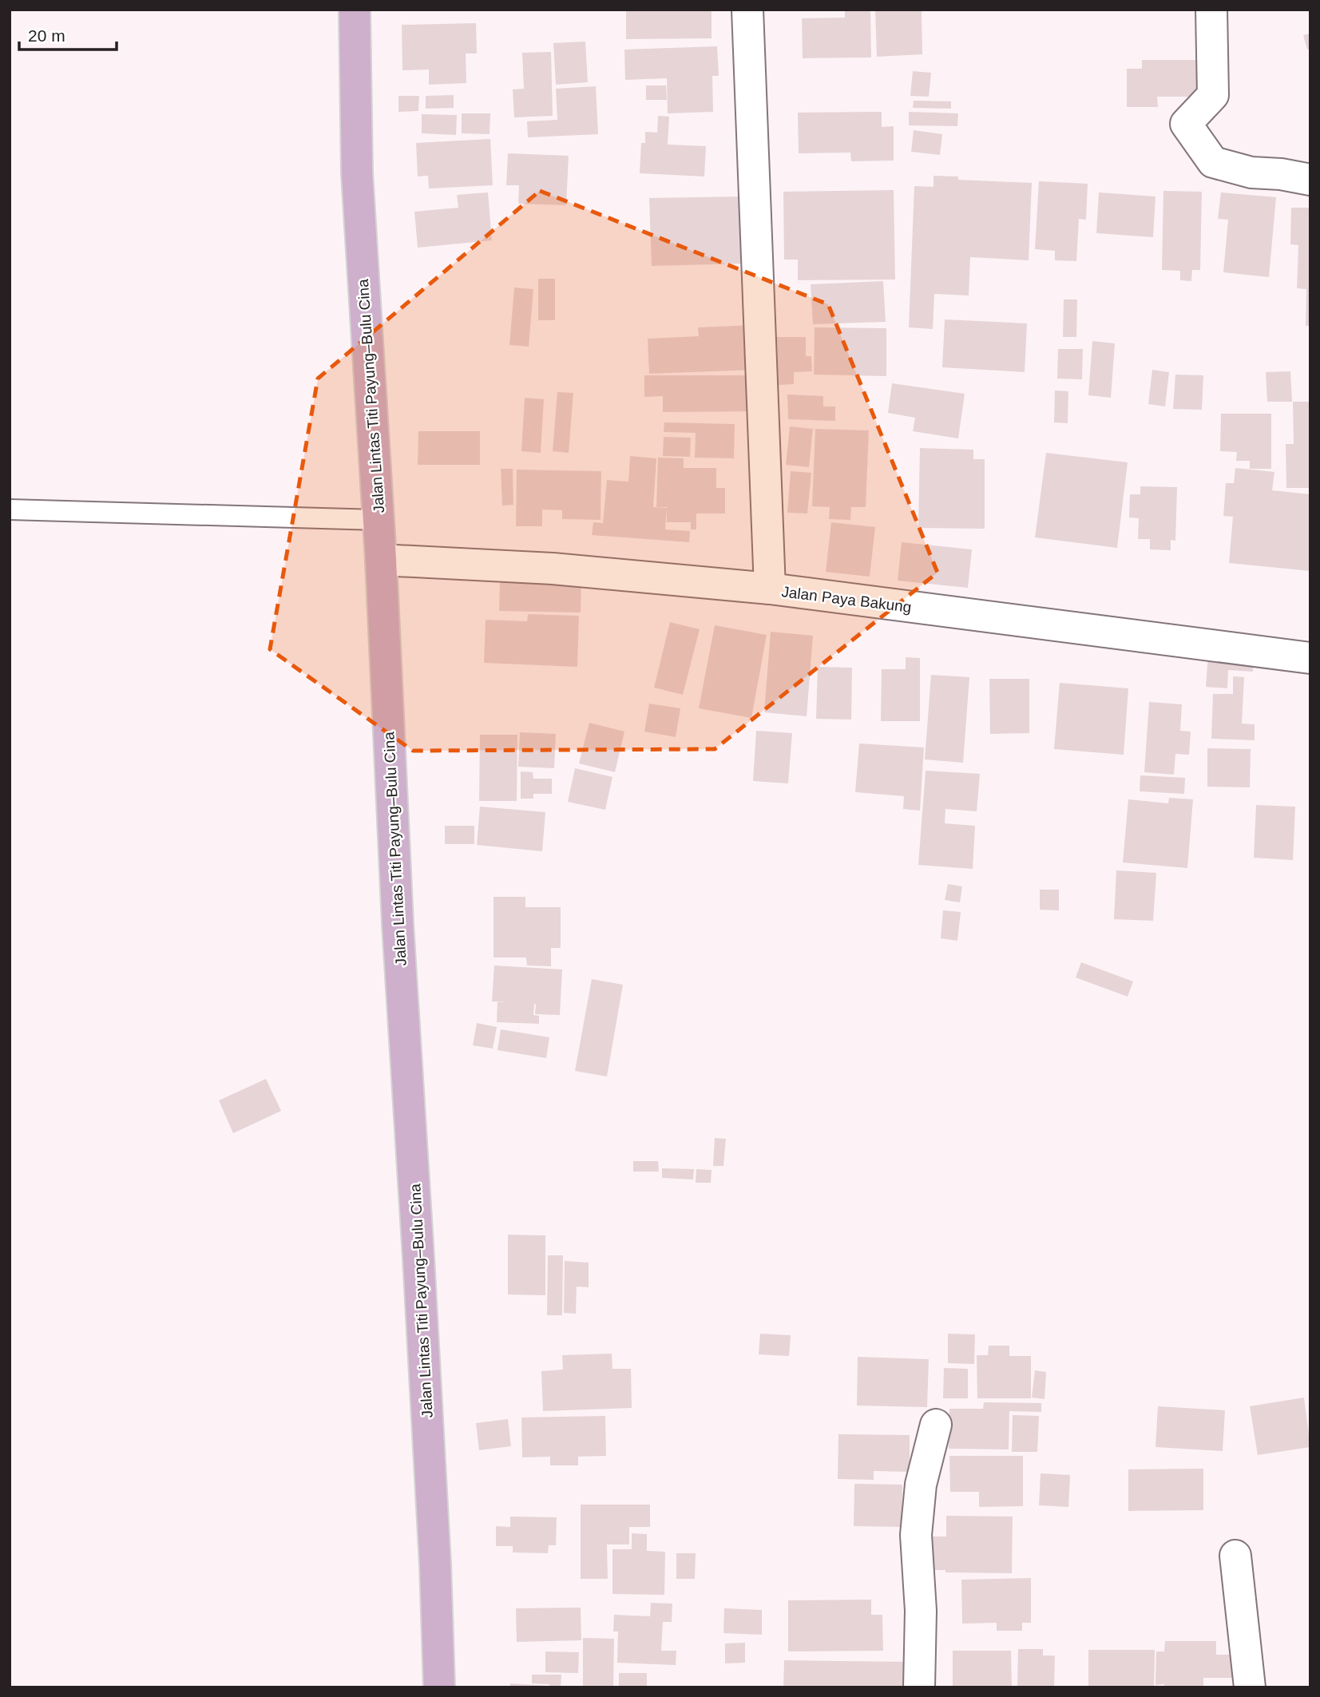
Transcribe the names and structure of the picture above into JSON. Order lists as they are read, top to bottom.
{
  "streets": {
    "main road": ["Jalan Lintas Titi Payung–Bulu Cina"],
    "street": ["Jalan Paya Bakung"]
  },
  "crossings": [
    ["Jalan Lintas Titi Payung–Bulu Cina", "Jalan Paya Bakung"]
  ],
  "scale_bar": "20 m"
}
